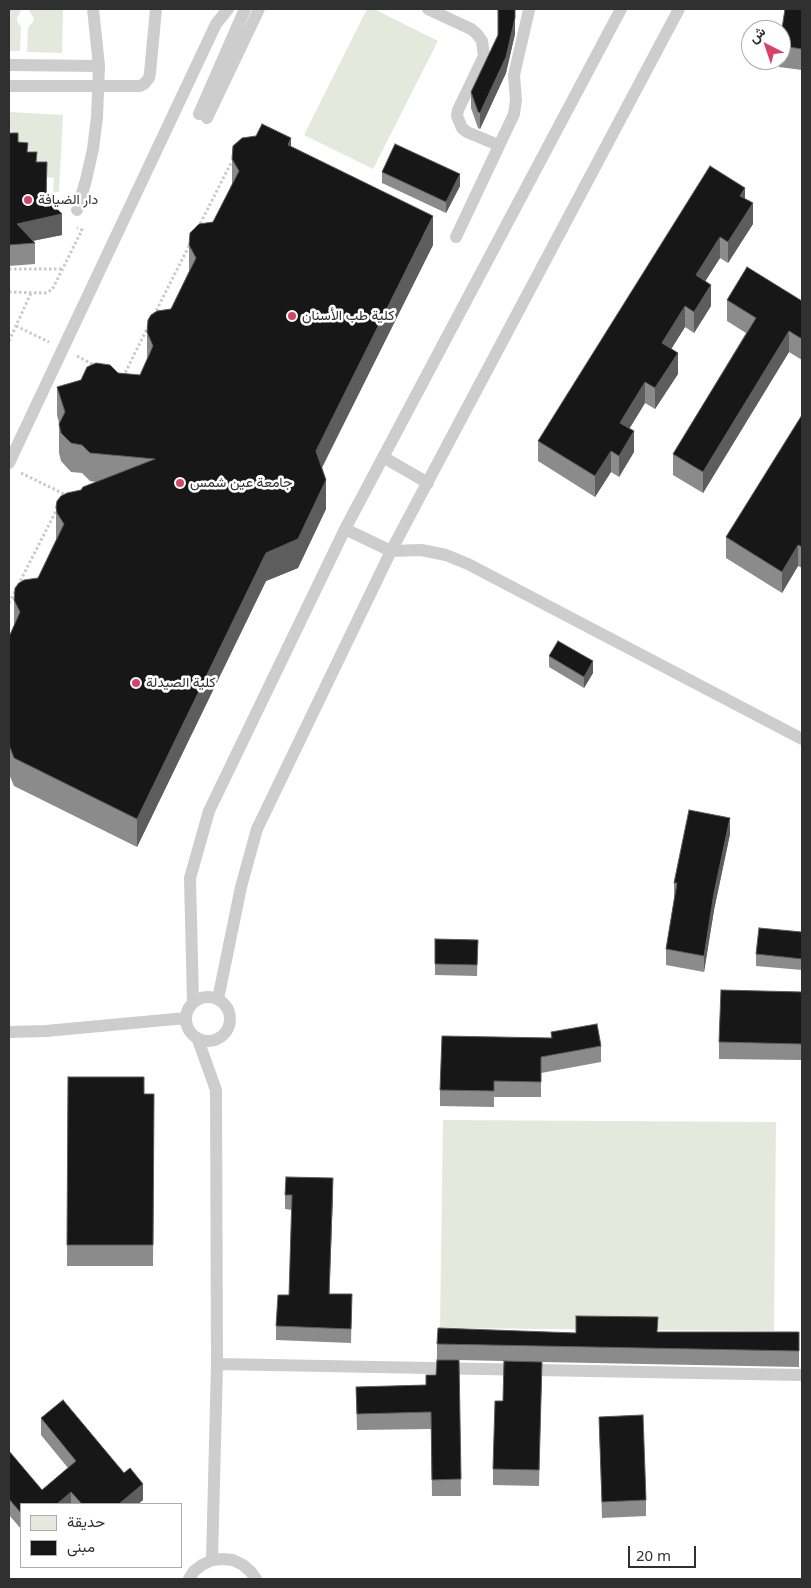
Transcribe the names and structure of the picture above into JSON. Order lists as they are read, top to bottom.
{
  "places": [
    "دار الضيافة",
    "كلية طب الأسنان",
    "جامعة عين شمس",
    "كلية الصيدلة"
  ],
  "legend": ["حديقة", "مبنى"],
  "scale_bar": "20 m",
  "north": "top left"
}
